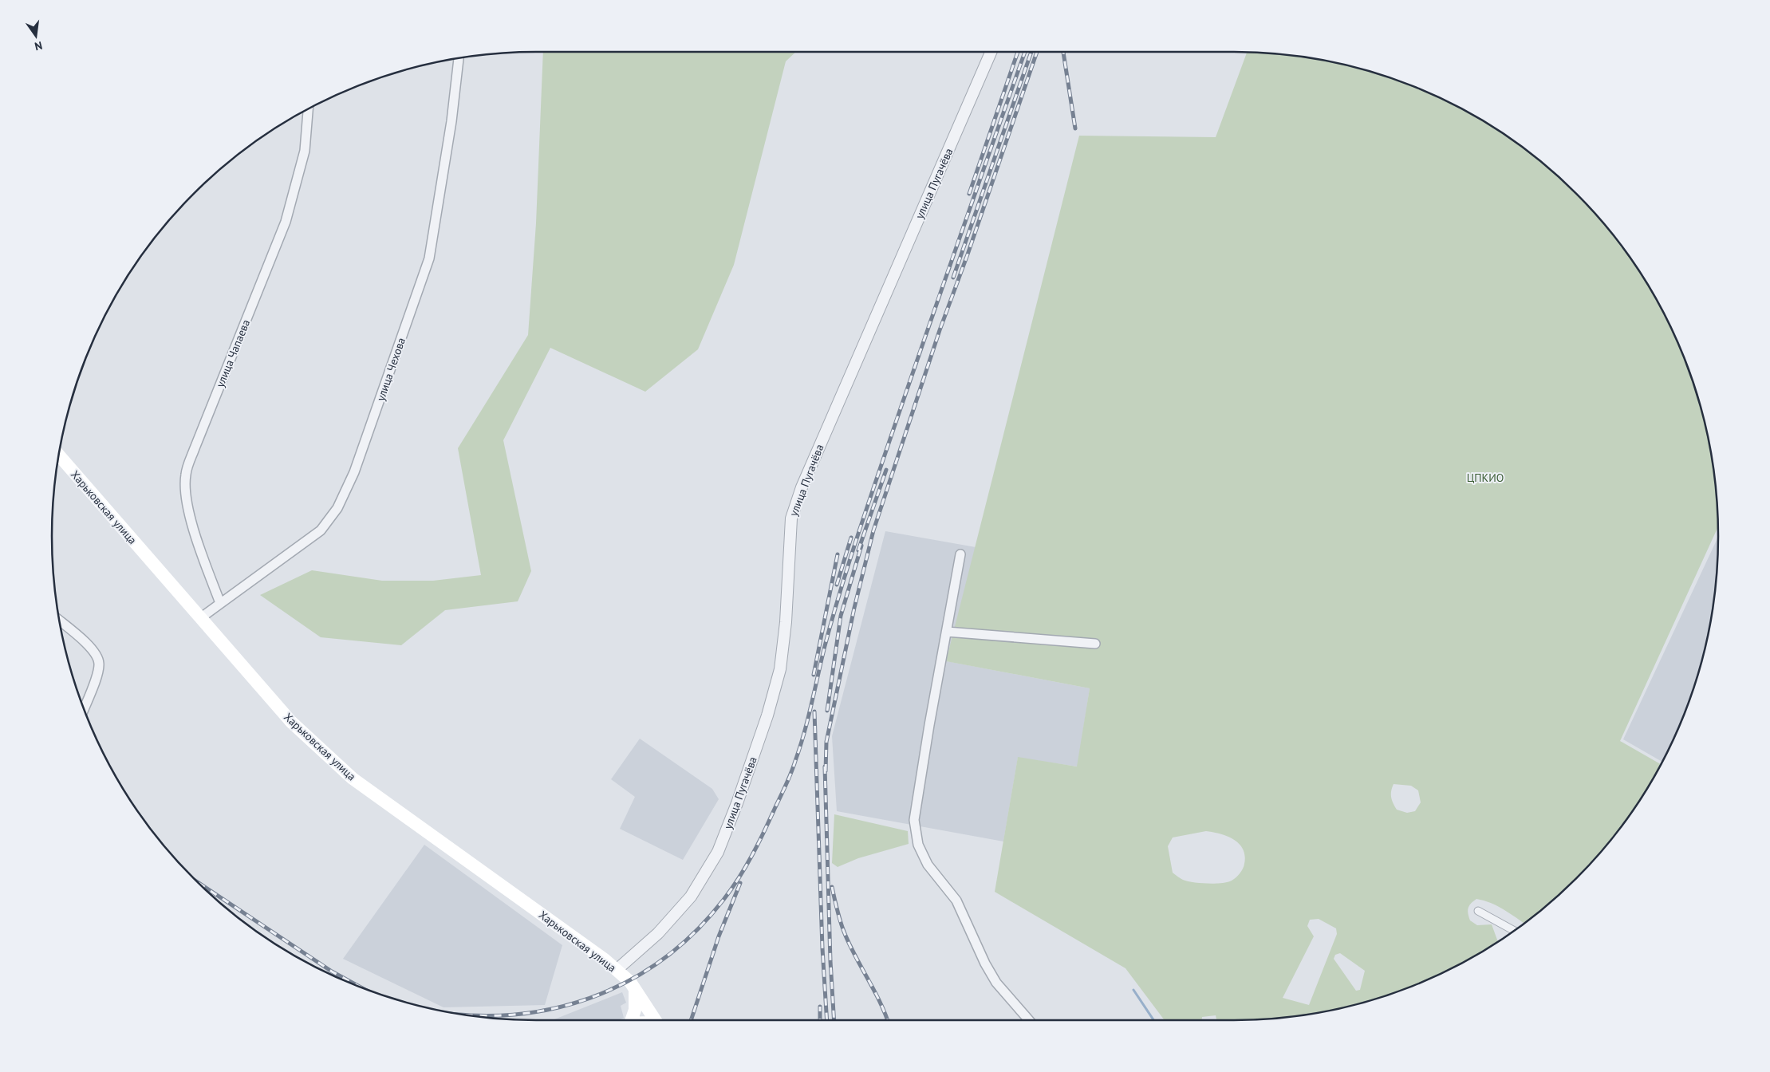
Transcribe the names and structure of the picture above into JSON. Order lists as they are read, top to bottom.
{
  "streets": {
    "main road": ["Харьковская улица"],
    "street": ["улица Пугачёва", "улица Чапаева", "улица Чехова"]
  },
  "crossings": [
    ["улица Пугачёва", "Харьковская улица"],
    ["улица Чапаева", "улица Чехова"],
    ["улица Чехова", "Харьковская улица"]
  ],
  "parks": ["ЦПКИО"],
  "north": "bottom"
}
